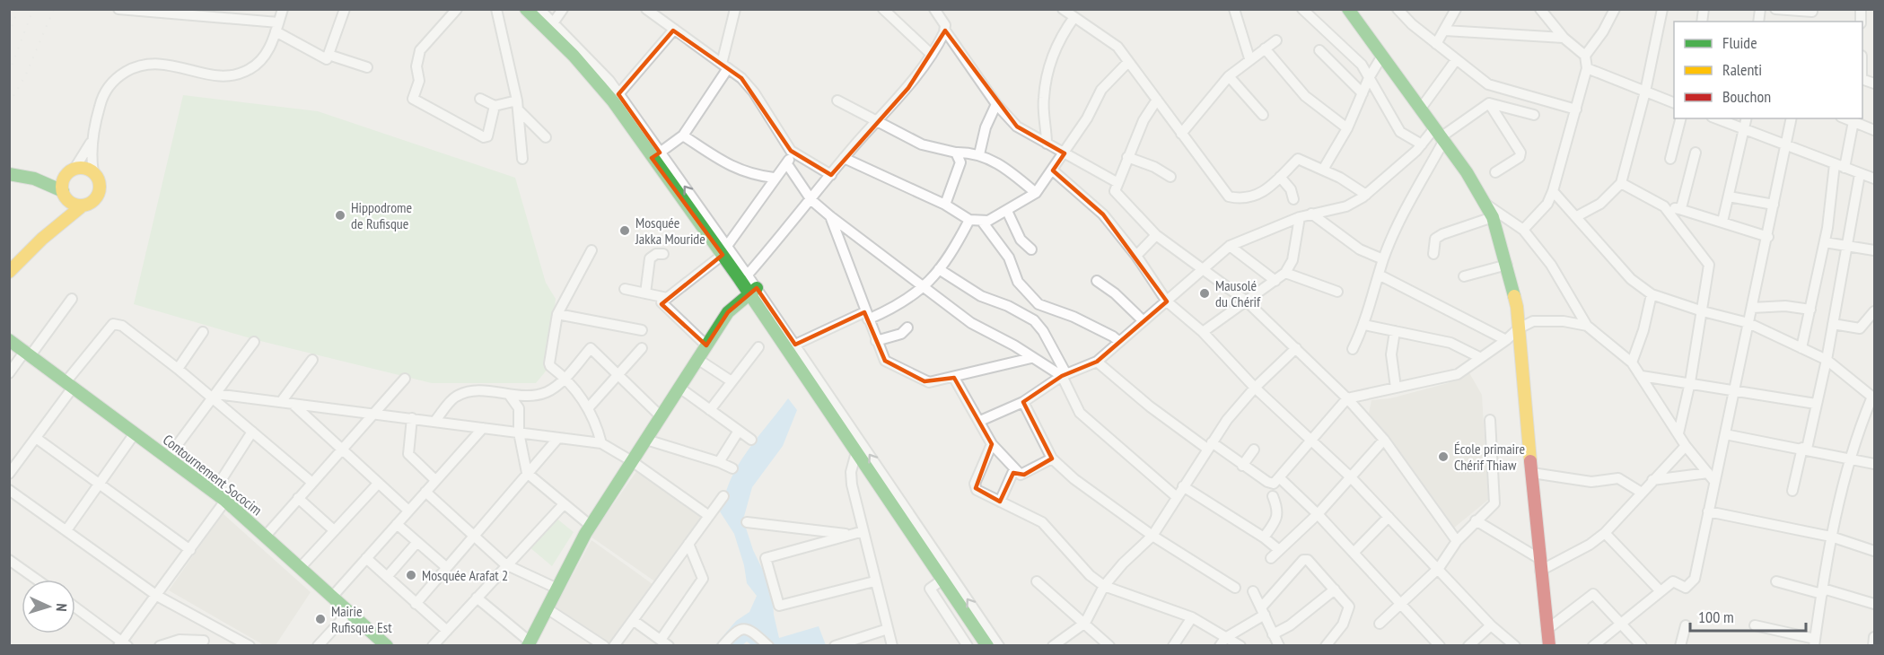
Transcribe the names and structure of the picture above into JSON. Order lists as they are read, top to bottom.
{
  "streets": {
    "street": ["Contournement Sococim"]
  },
  "places": [
    "Hippodrome de Rufisque",
    "Mosquée Jakka Mouride",
    "Mausolé du Chérif",
    "École primaire Chérif Thiaw",
    "Mosquée Arafat 2",
    "Mairie Rufisque Est"
  ],
  "legend": ["Fluide", "Ralenti", "Bouchon"],
  "scale_bar": "100 m",
  "north": "right"
}
